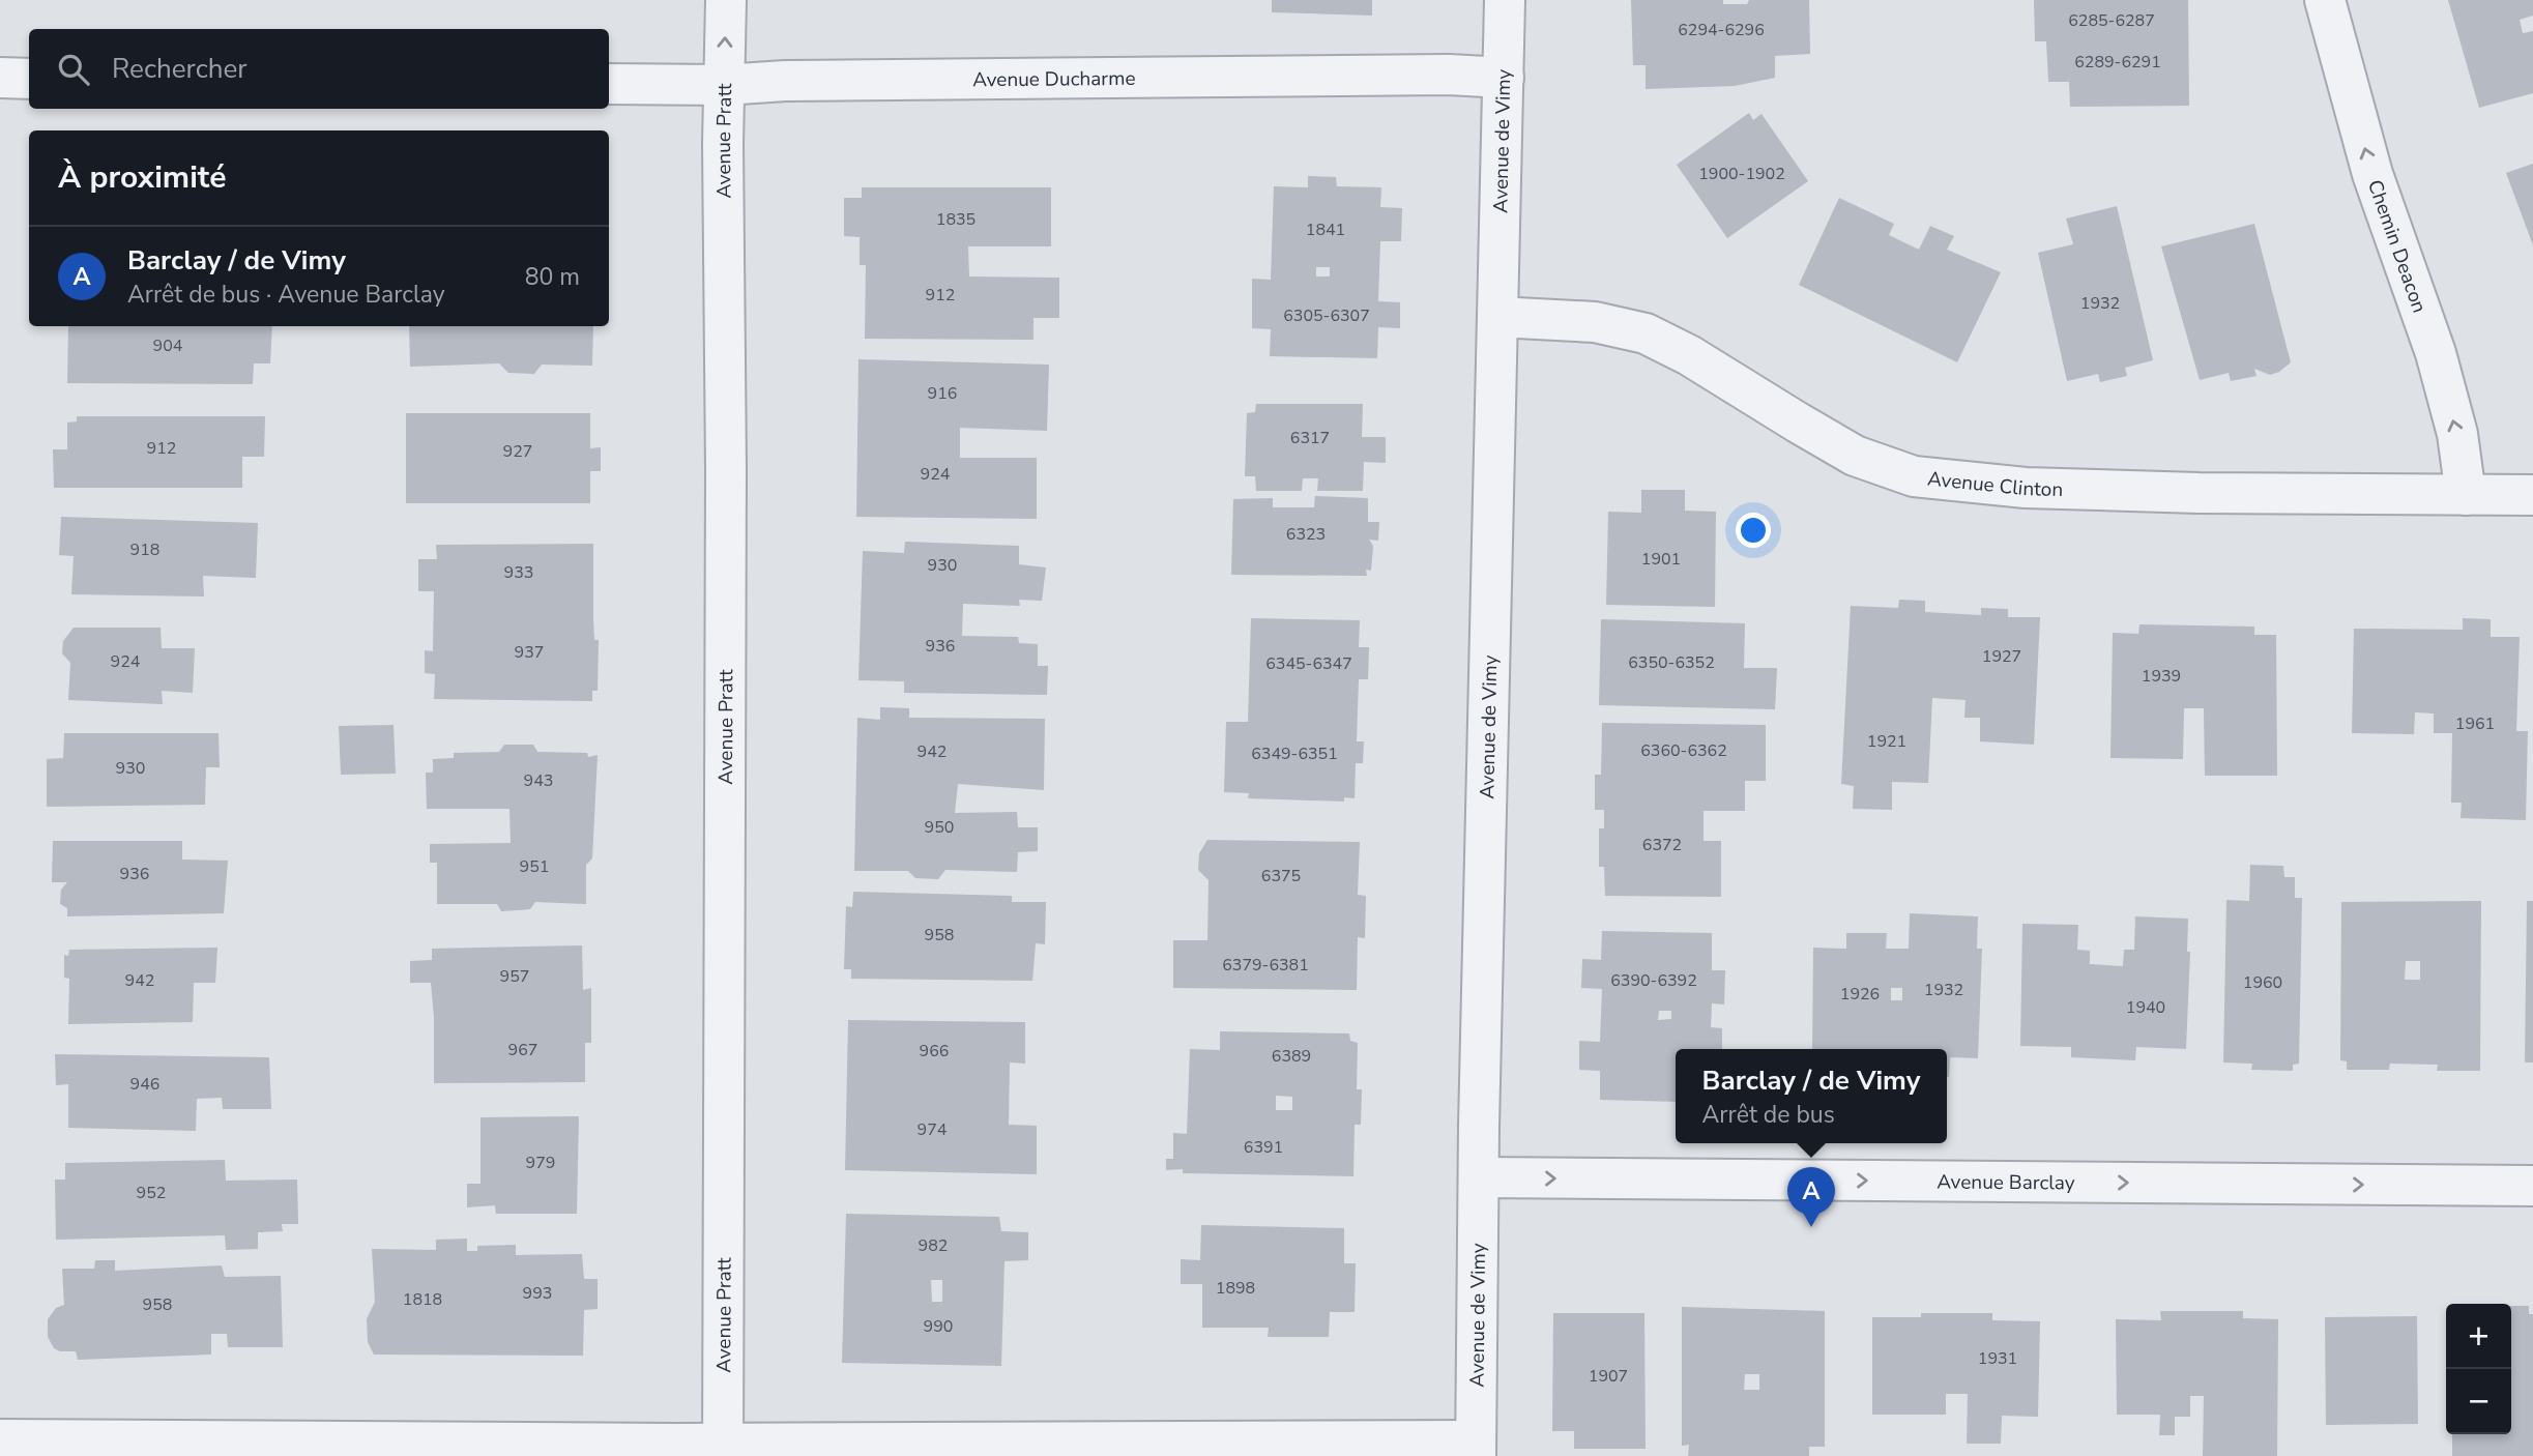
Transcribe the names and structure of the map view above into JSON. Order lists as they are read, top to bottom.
{
  "streets": {
    "street": [
      "Avenue Ducharme",
      "Avenue Pratt",
      "Avenue de Vimy",
      "Chemin Deacon",
      "Avenue Clinton",
      "Avenue Barclay"
    ]
  },
  "crossings": [
    ["Avenue Ducharme", "Avenue Pratt"],
    ["Avenue Ducharme", "Avenue de Vimy"],
    ["Avenue de Vimy", "Avenue Clinton"],
    ["Avenue de Vimy", "Avenue Barclay"],
    ["Chemin Deacon", "Avenue Clinton"]
  ],
  "one_way": ["Chemin Deacon", "Avenue Barclay"],
  "house_numbers": [
    "6285-6287",
    "6294-6296",
    "6289-6291",
    "1900-1902",
    "1835",
    "1841",
    "912",
    "1932",
    "6305-6307",
    "904",
    "916",
    "6317",
    "912",
    "927",
    "924",
    "6323",
    "918",
    "1901",
    "930",
    "933",
    "936",
    "937",
    "1927",
    "924",
    "6350-6352",
    "6345-6347",
    "1939",
    "1961",
    "1921",
    "6360-6362",
    "942",
    "6349-6351",
    "930",
    "943",
    "950",
    "6372",
    "951",
    "936",
    "6375",
    "958",
    "6379-6381",
    "957",
    "942",
    "6390-6392",
    "1960",
    "1932",
    "1926",
    "1940",
    "967",
    "966",
    "6389",
    "946",
    "974",
    "6391",
    "979",
    "952",
    "982",
    "1898",
    "993",
    "1818",
    "958",
    "990",
    "1931",
    "1907"
  ],
  "page": {
    "search": "Rechercher",
    "heading": "À proximité",
    "list": [
      {
        "mark": "A",
        "name": "Barclay / de Vimy",
        "note": "Arrêt de bus · Avenue Barclay",
        "value": "80 m"
      }
    ],
    "popup": ["Barclay / de Vimy", "Arrêt de bus"],
    "pins": "A",
    "map_buttons": ["+", "−"]
  }
}
